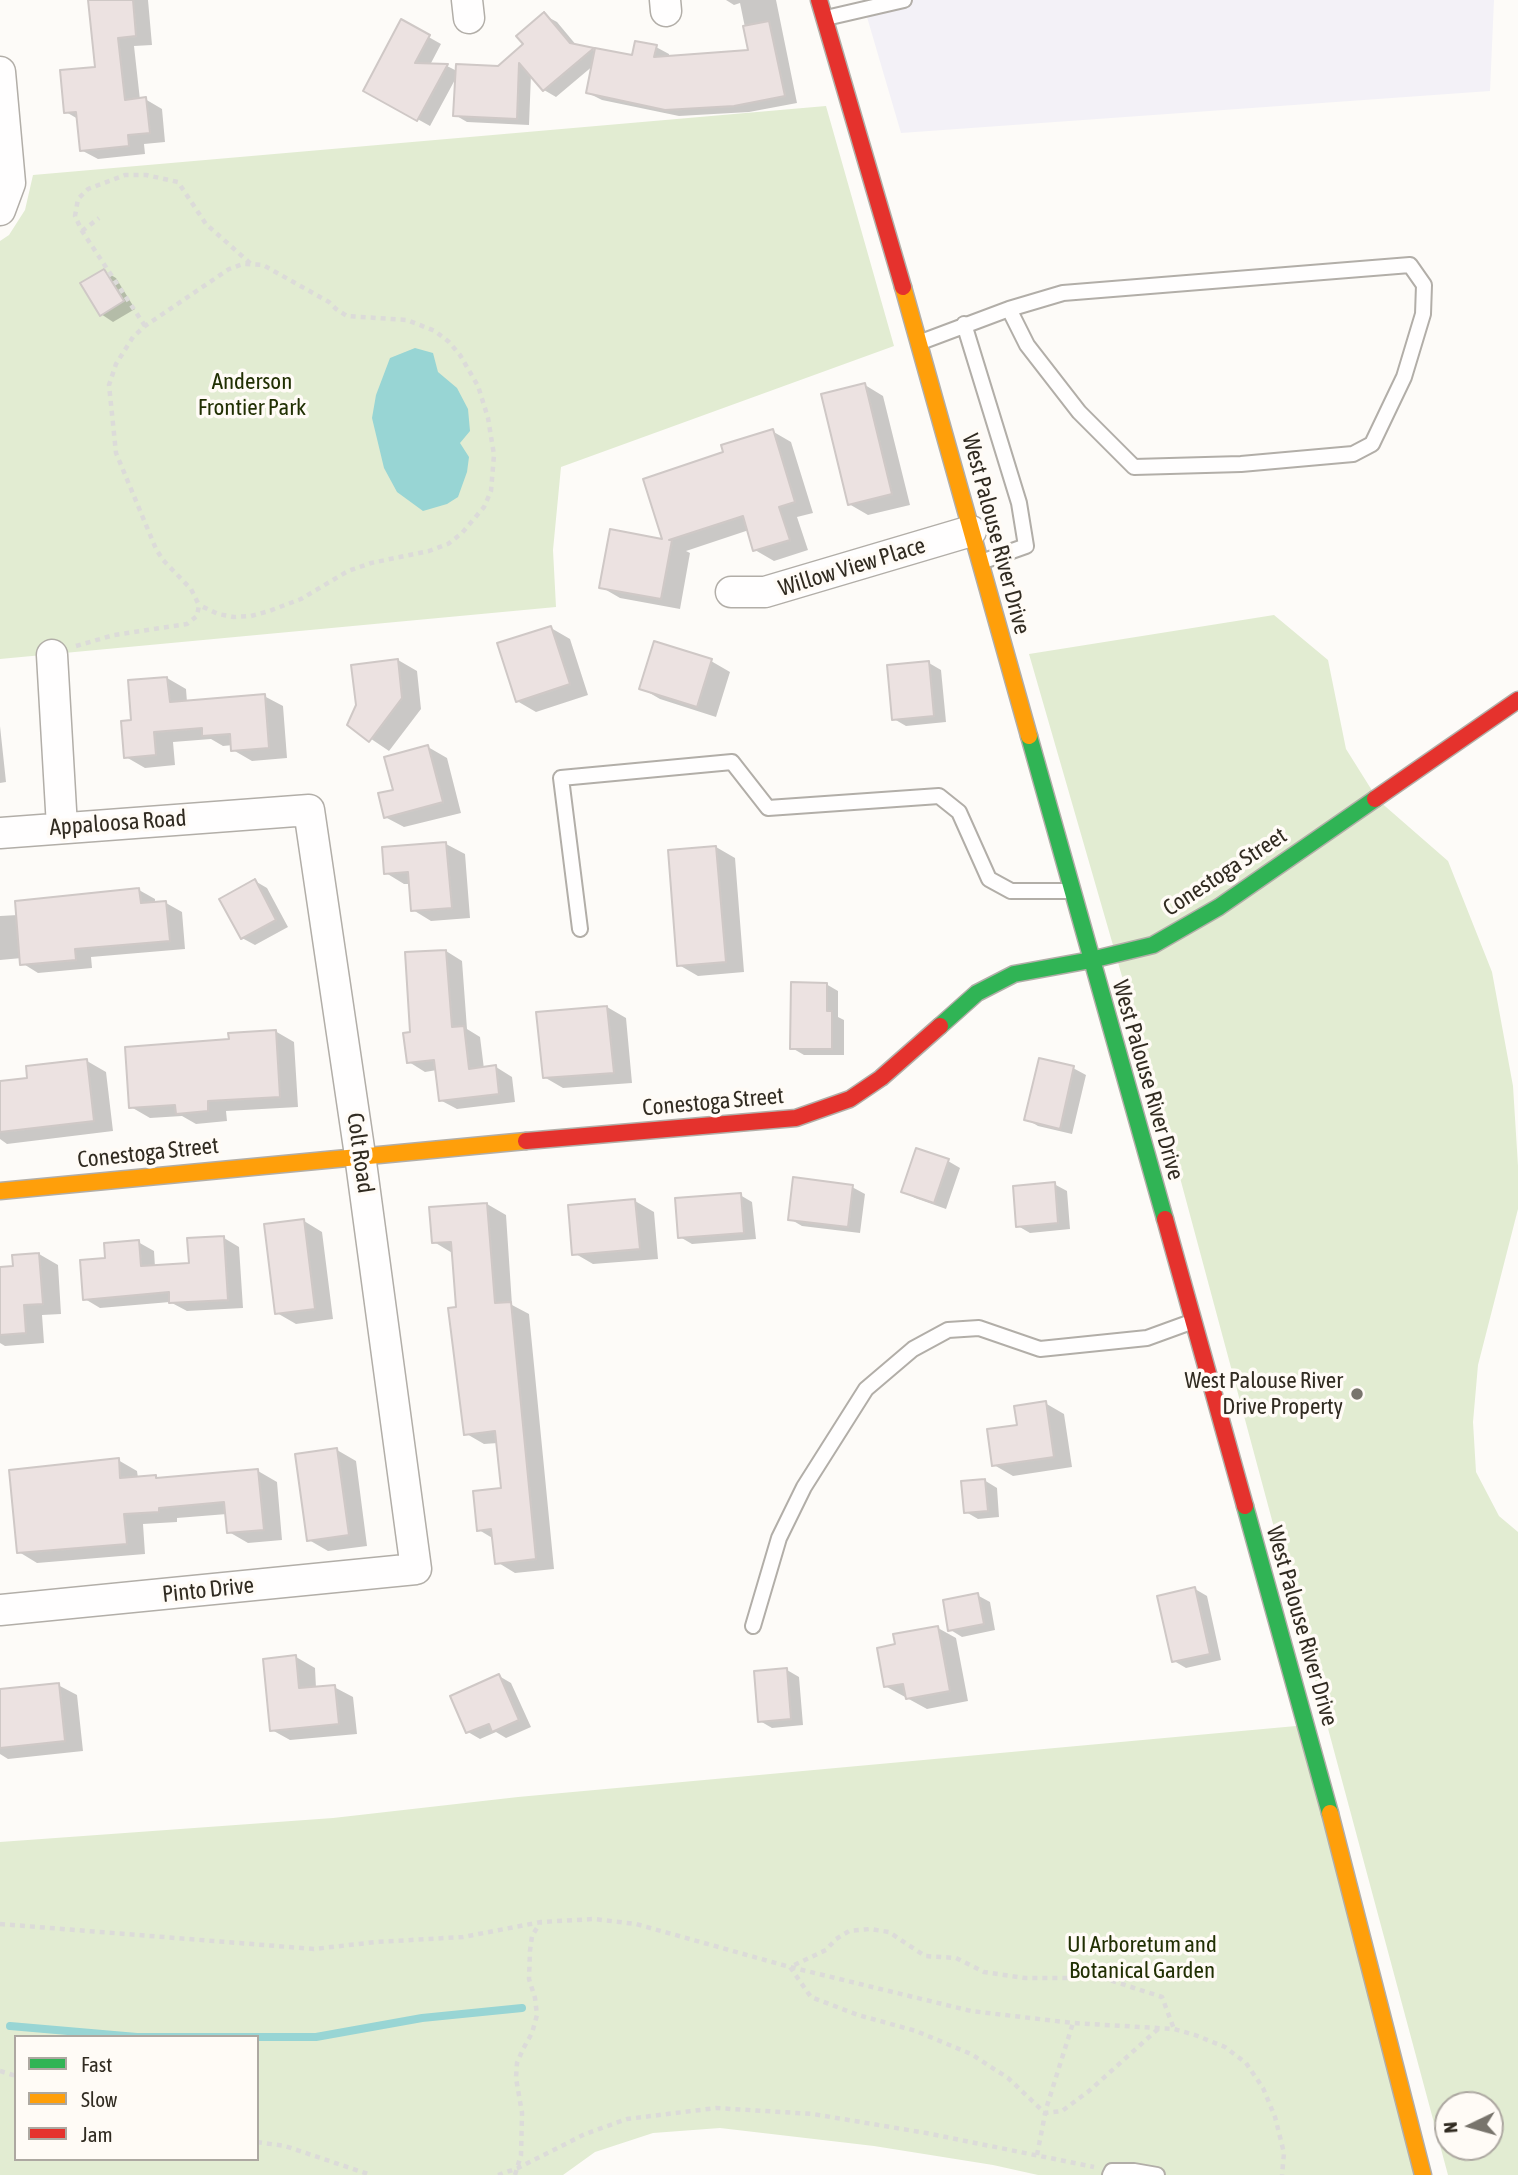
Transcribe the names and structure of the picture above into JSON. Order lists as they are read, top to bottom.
{
  "streets": {
    "street": [
      "West Palouse River Drive",
      "Willow View Place",
      "Appaloosa Road",
      "Conestoga Street",
      "Colt Road",
      "Pinto Drive"
    ]
  },
  "crossings": [
    ["West Palouse River Drive", "Willow View Place"],
    ["West Palouse River Drive", "Conestoga Street"],
    ["Appaloosa Road", "Colt Road"],
    ["Conestoga Street", "Colt Road"],
    ["Colt Road", "Pinto Drive"]
  ],
  "parks": ["Anderson Frontier Park", "UI Arboretum and Botanical Garden"],
  "places": ["West Palouse River Drive Property"],
  "legend": ["Fast", "Slow", "Jam"],
  "north": "left"
}
